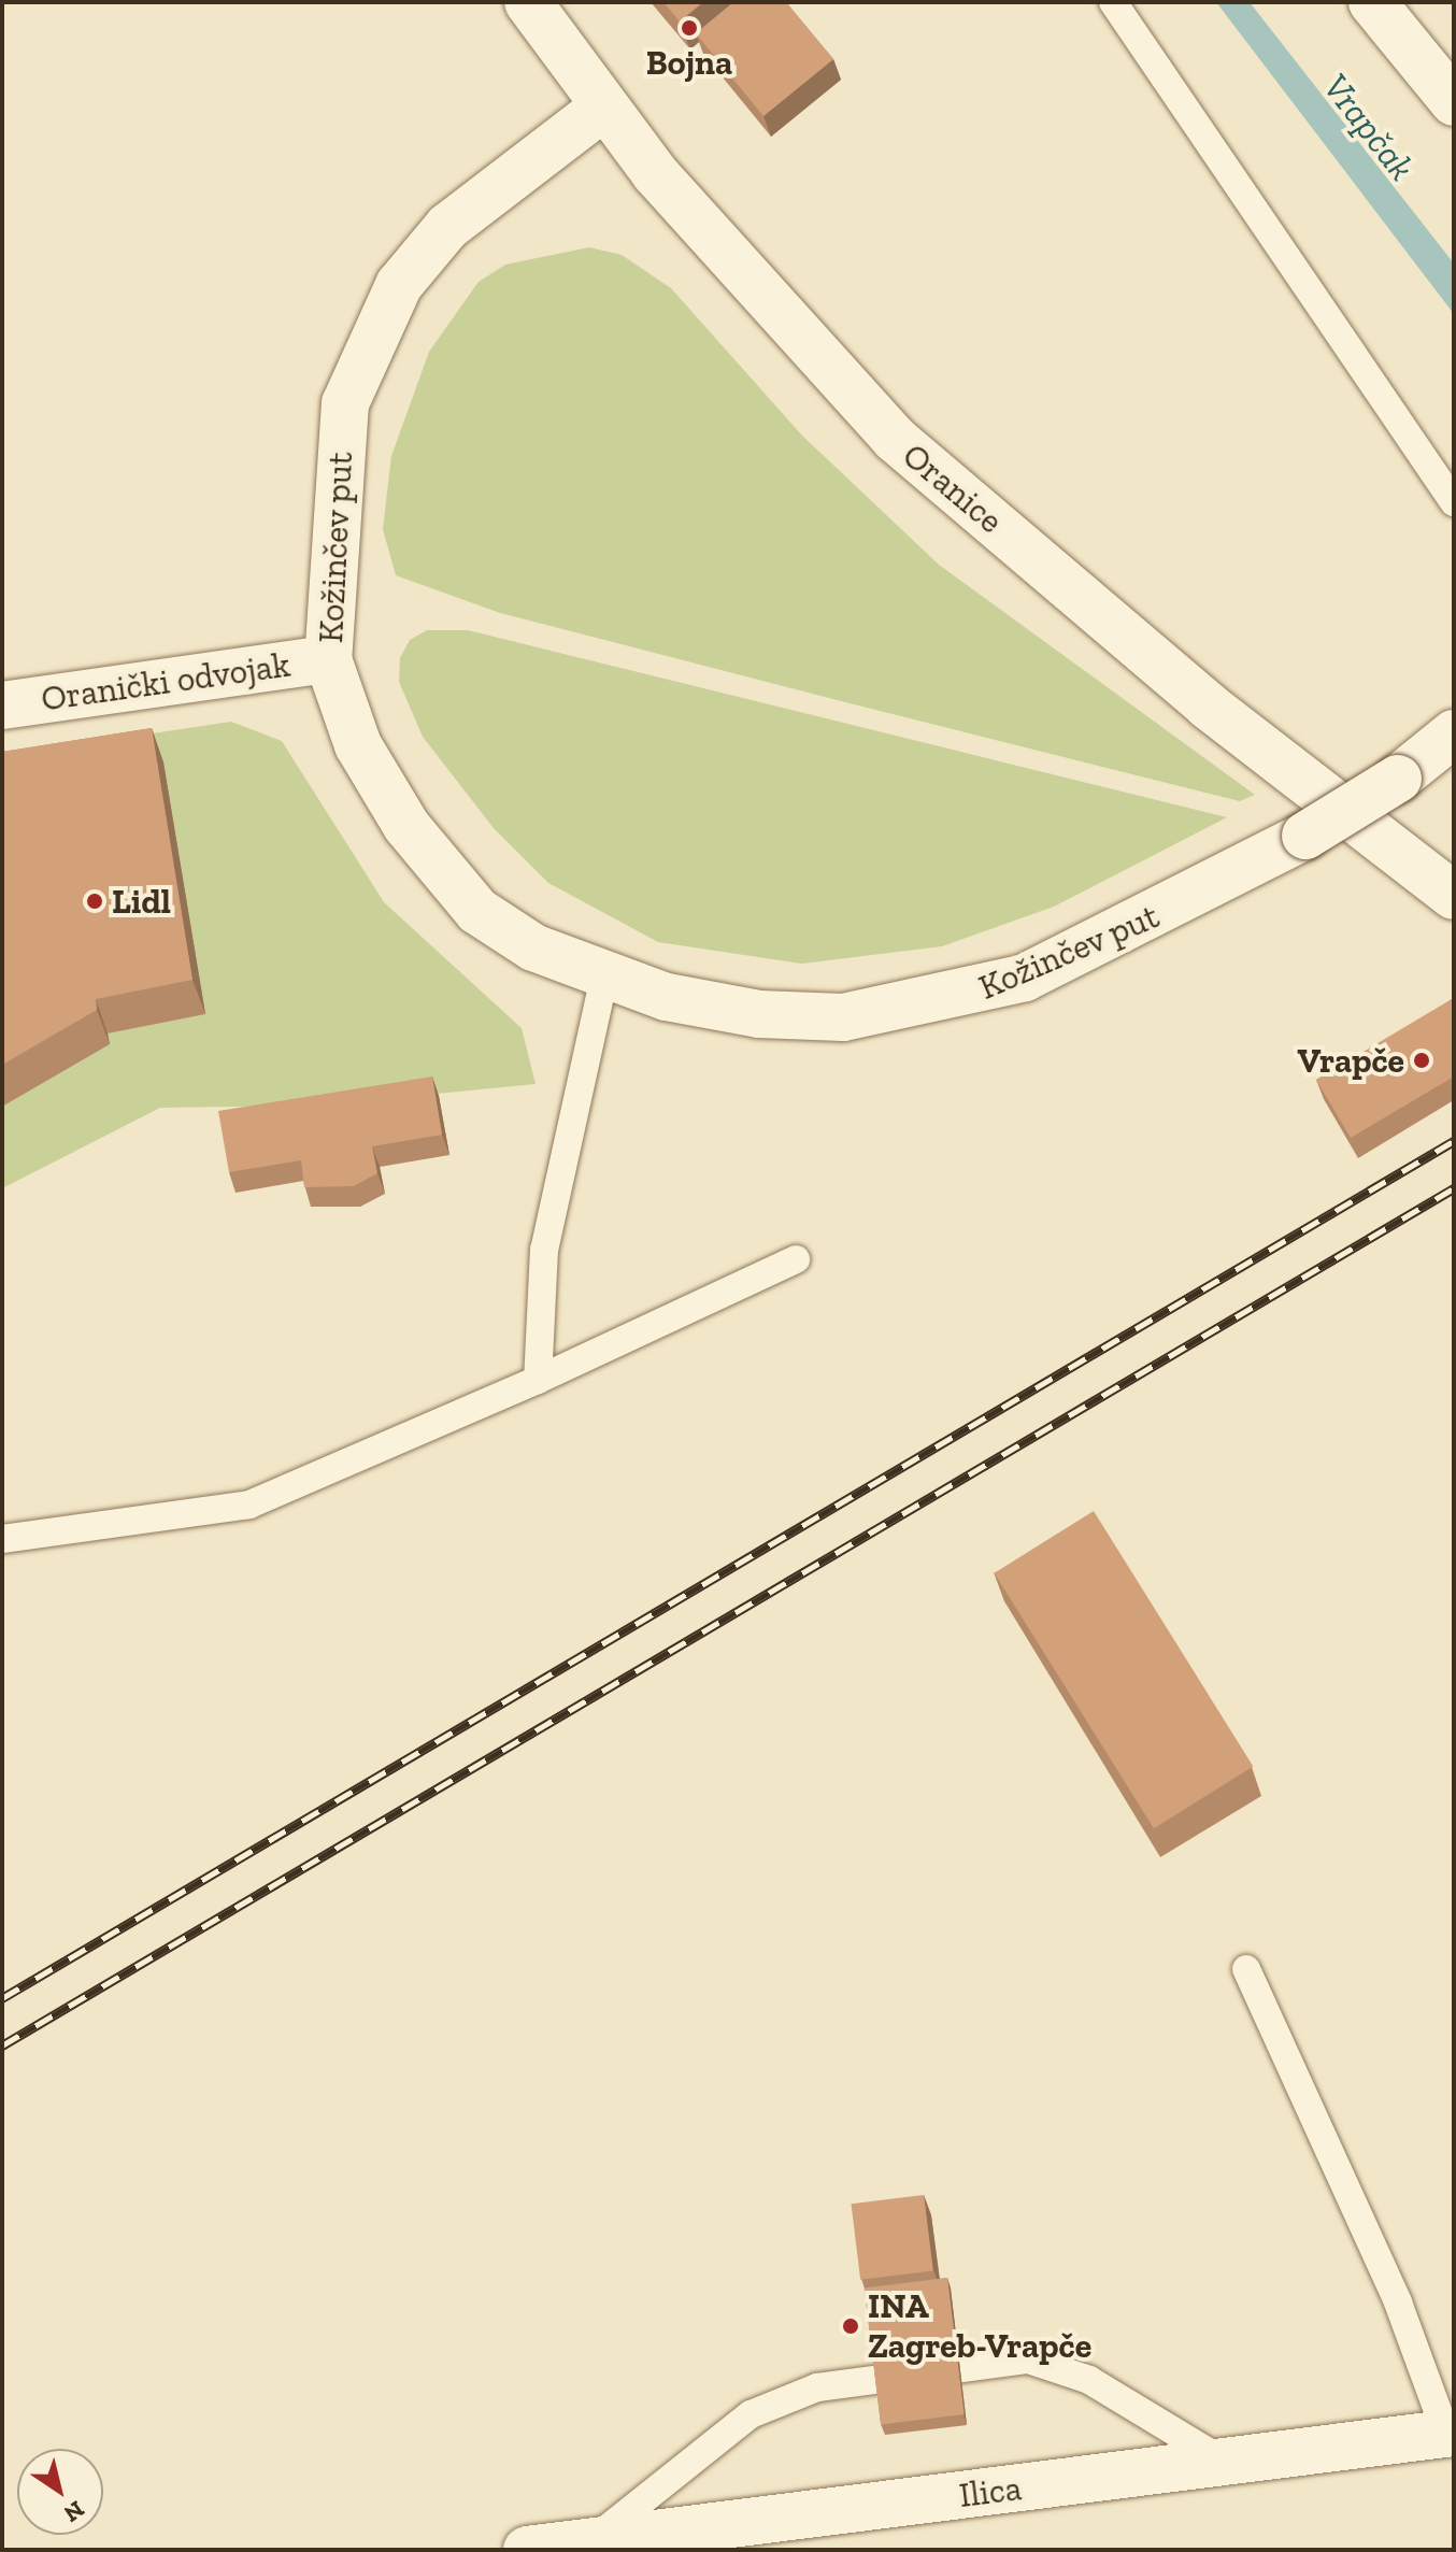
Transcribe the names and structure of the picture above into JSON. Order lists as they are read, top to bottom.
{
  "streets": {
    "street": [
      "Oranice",
      "Kožinčev put",
      "Oranički odvojak",
      "Ilica"
    ]
  },
  "crossings": [
    ["Oranice", "Kožinčev put"],
    ["Kožinčev put", "Oranički odvojak"]
  ],
  "water": ["Vrapčak"],
  "places": [
    "Bojna",
    "Lidl",
    "Vrapče",
    "INA Zagreb-Vrapče"
  ],
  "north": "bottom right"
}
